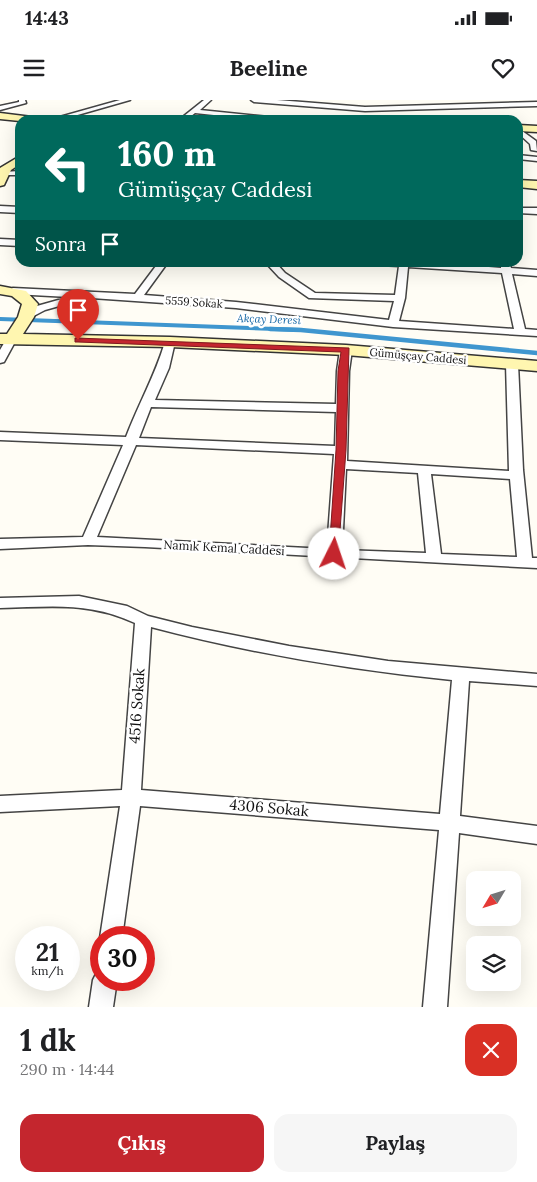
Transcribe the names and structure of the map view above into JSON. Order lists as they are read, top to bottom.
{
  "streets": {
    "street": [
      "5559 Sokak",
      "Gümüşçay Caddesi",
      "Namık Kemal Caddesi",
      "4516 Sokak",
      "4306 Sokak"
    ]
  },
  "crossings": [
    ["4516 Sokak", "4306 Sokak"]
  ],
  "water": ["Akçay Deresi"],
  "north": "bottom left",
  "page": {
    "status": "14:43",
    "header": "Beeline",
    "turn": ["160 m", "Gümüşçay Caddesi"],
    "then": "Sonra",
    "speed": "21 km/h",
    "limit": "30",
    "heading": ["1 dk", "290 m · 14:44"],
    "buttons": ["Çıkış", "Paylaş"]
  }
}
